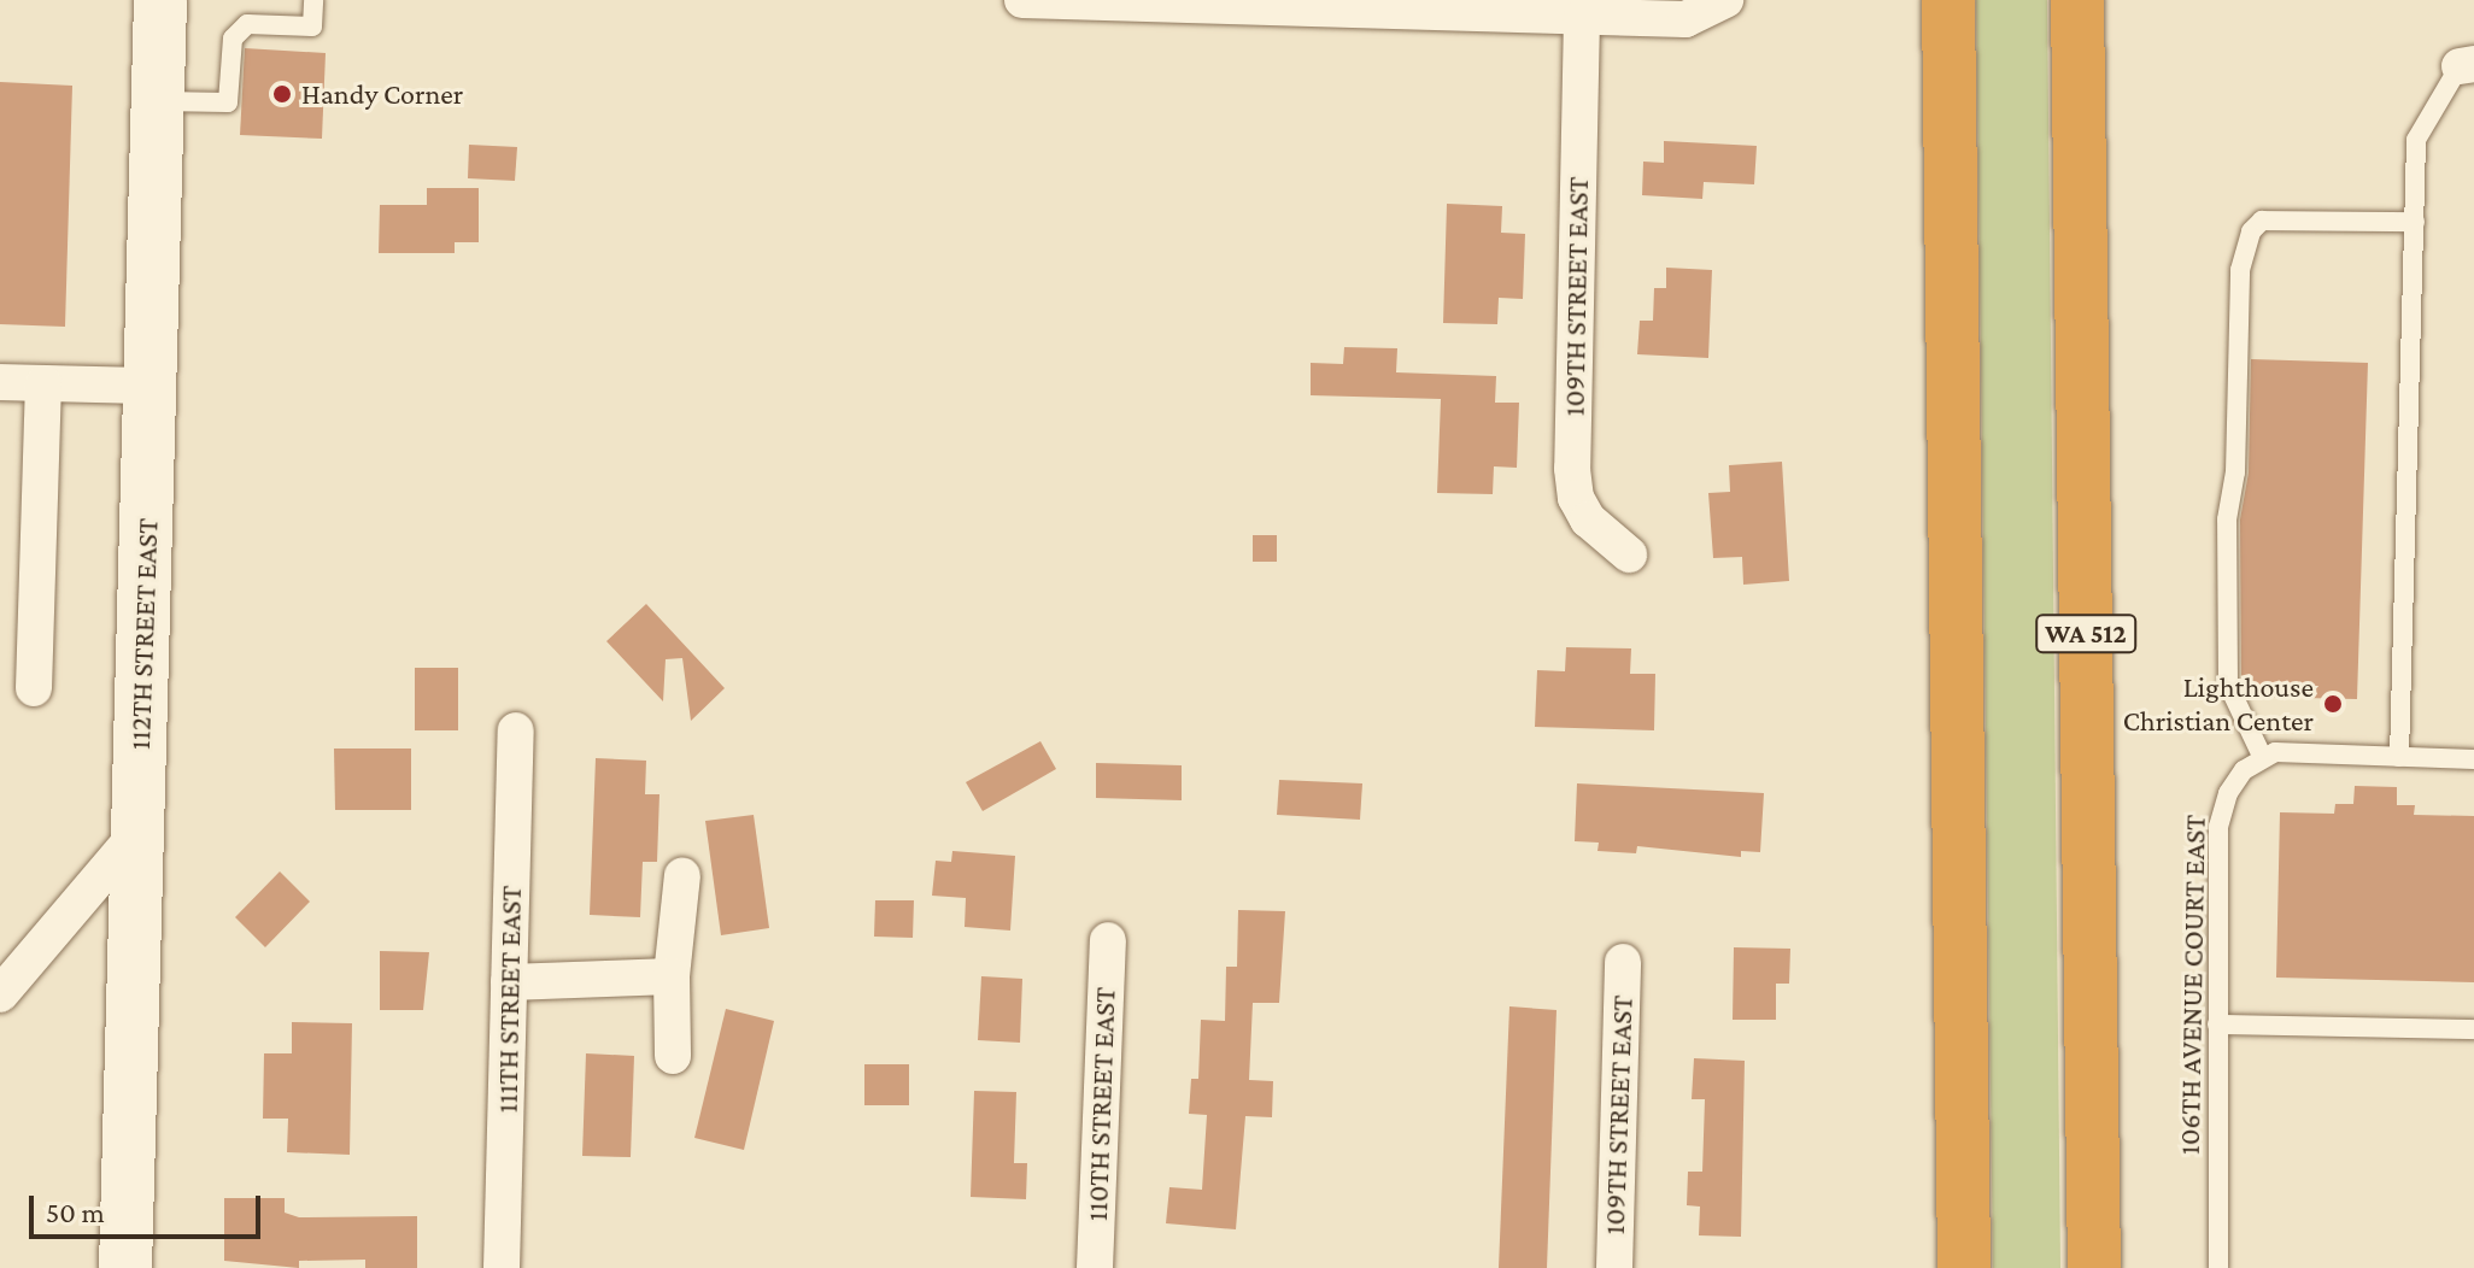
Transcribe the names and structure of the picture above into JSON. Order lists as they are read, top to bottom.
{
  "streets": {
    "highway": ["WA 512"],
    "main road": ["112TH STREET EAST"],
    "street": ["109TH STREET EAST", "111TH STREET EAST", "110TH STREET EAST"],
    "lane": ["106TH AVENUE COURT EAST"]
  },
  "places": ["Handy Corner", "Lighthouse Christian Center"],
  "scale_bar": "50 m"
}
